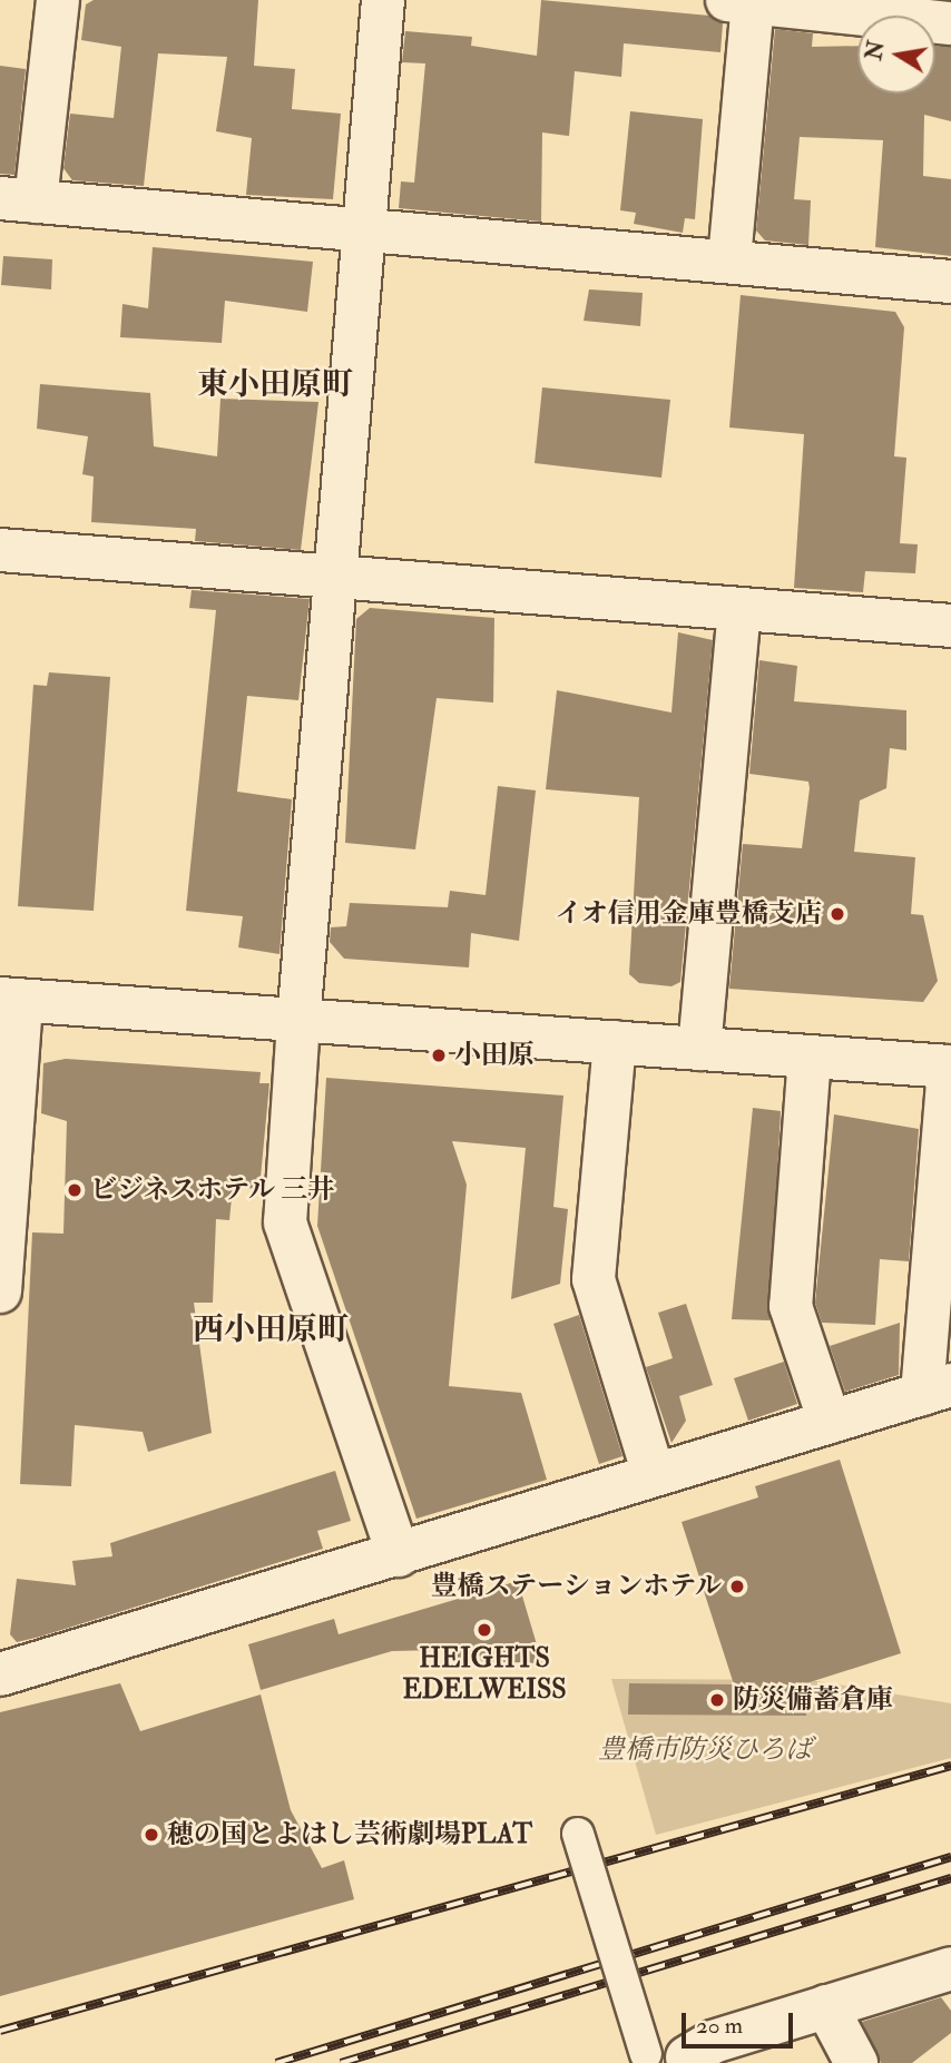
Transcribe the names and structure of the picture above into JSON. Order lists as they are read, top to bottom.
{
  "districts": ["東小田原町", "西小田原町"],
  "parks": ["豊橋市防災ひろば"],
  "places": [
    "イオ信用金庫豊橋支店",
    "小田原",
    "ビジネスホテル 三井",
    "豊橋ステーションホテル",
    "HEIGHTS EDELWEISS",
    "防災備蓄倉庫",
    "穂の国とよはし芸術劇場PLAT"
  ],
  "scale_bar": "20 m",
  "north": "left"
}
